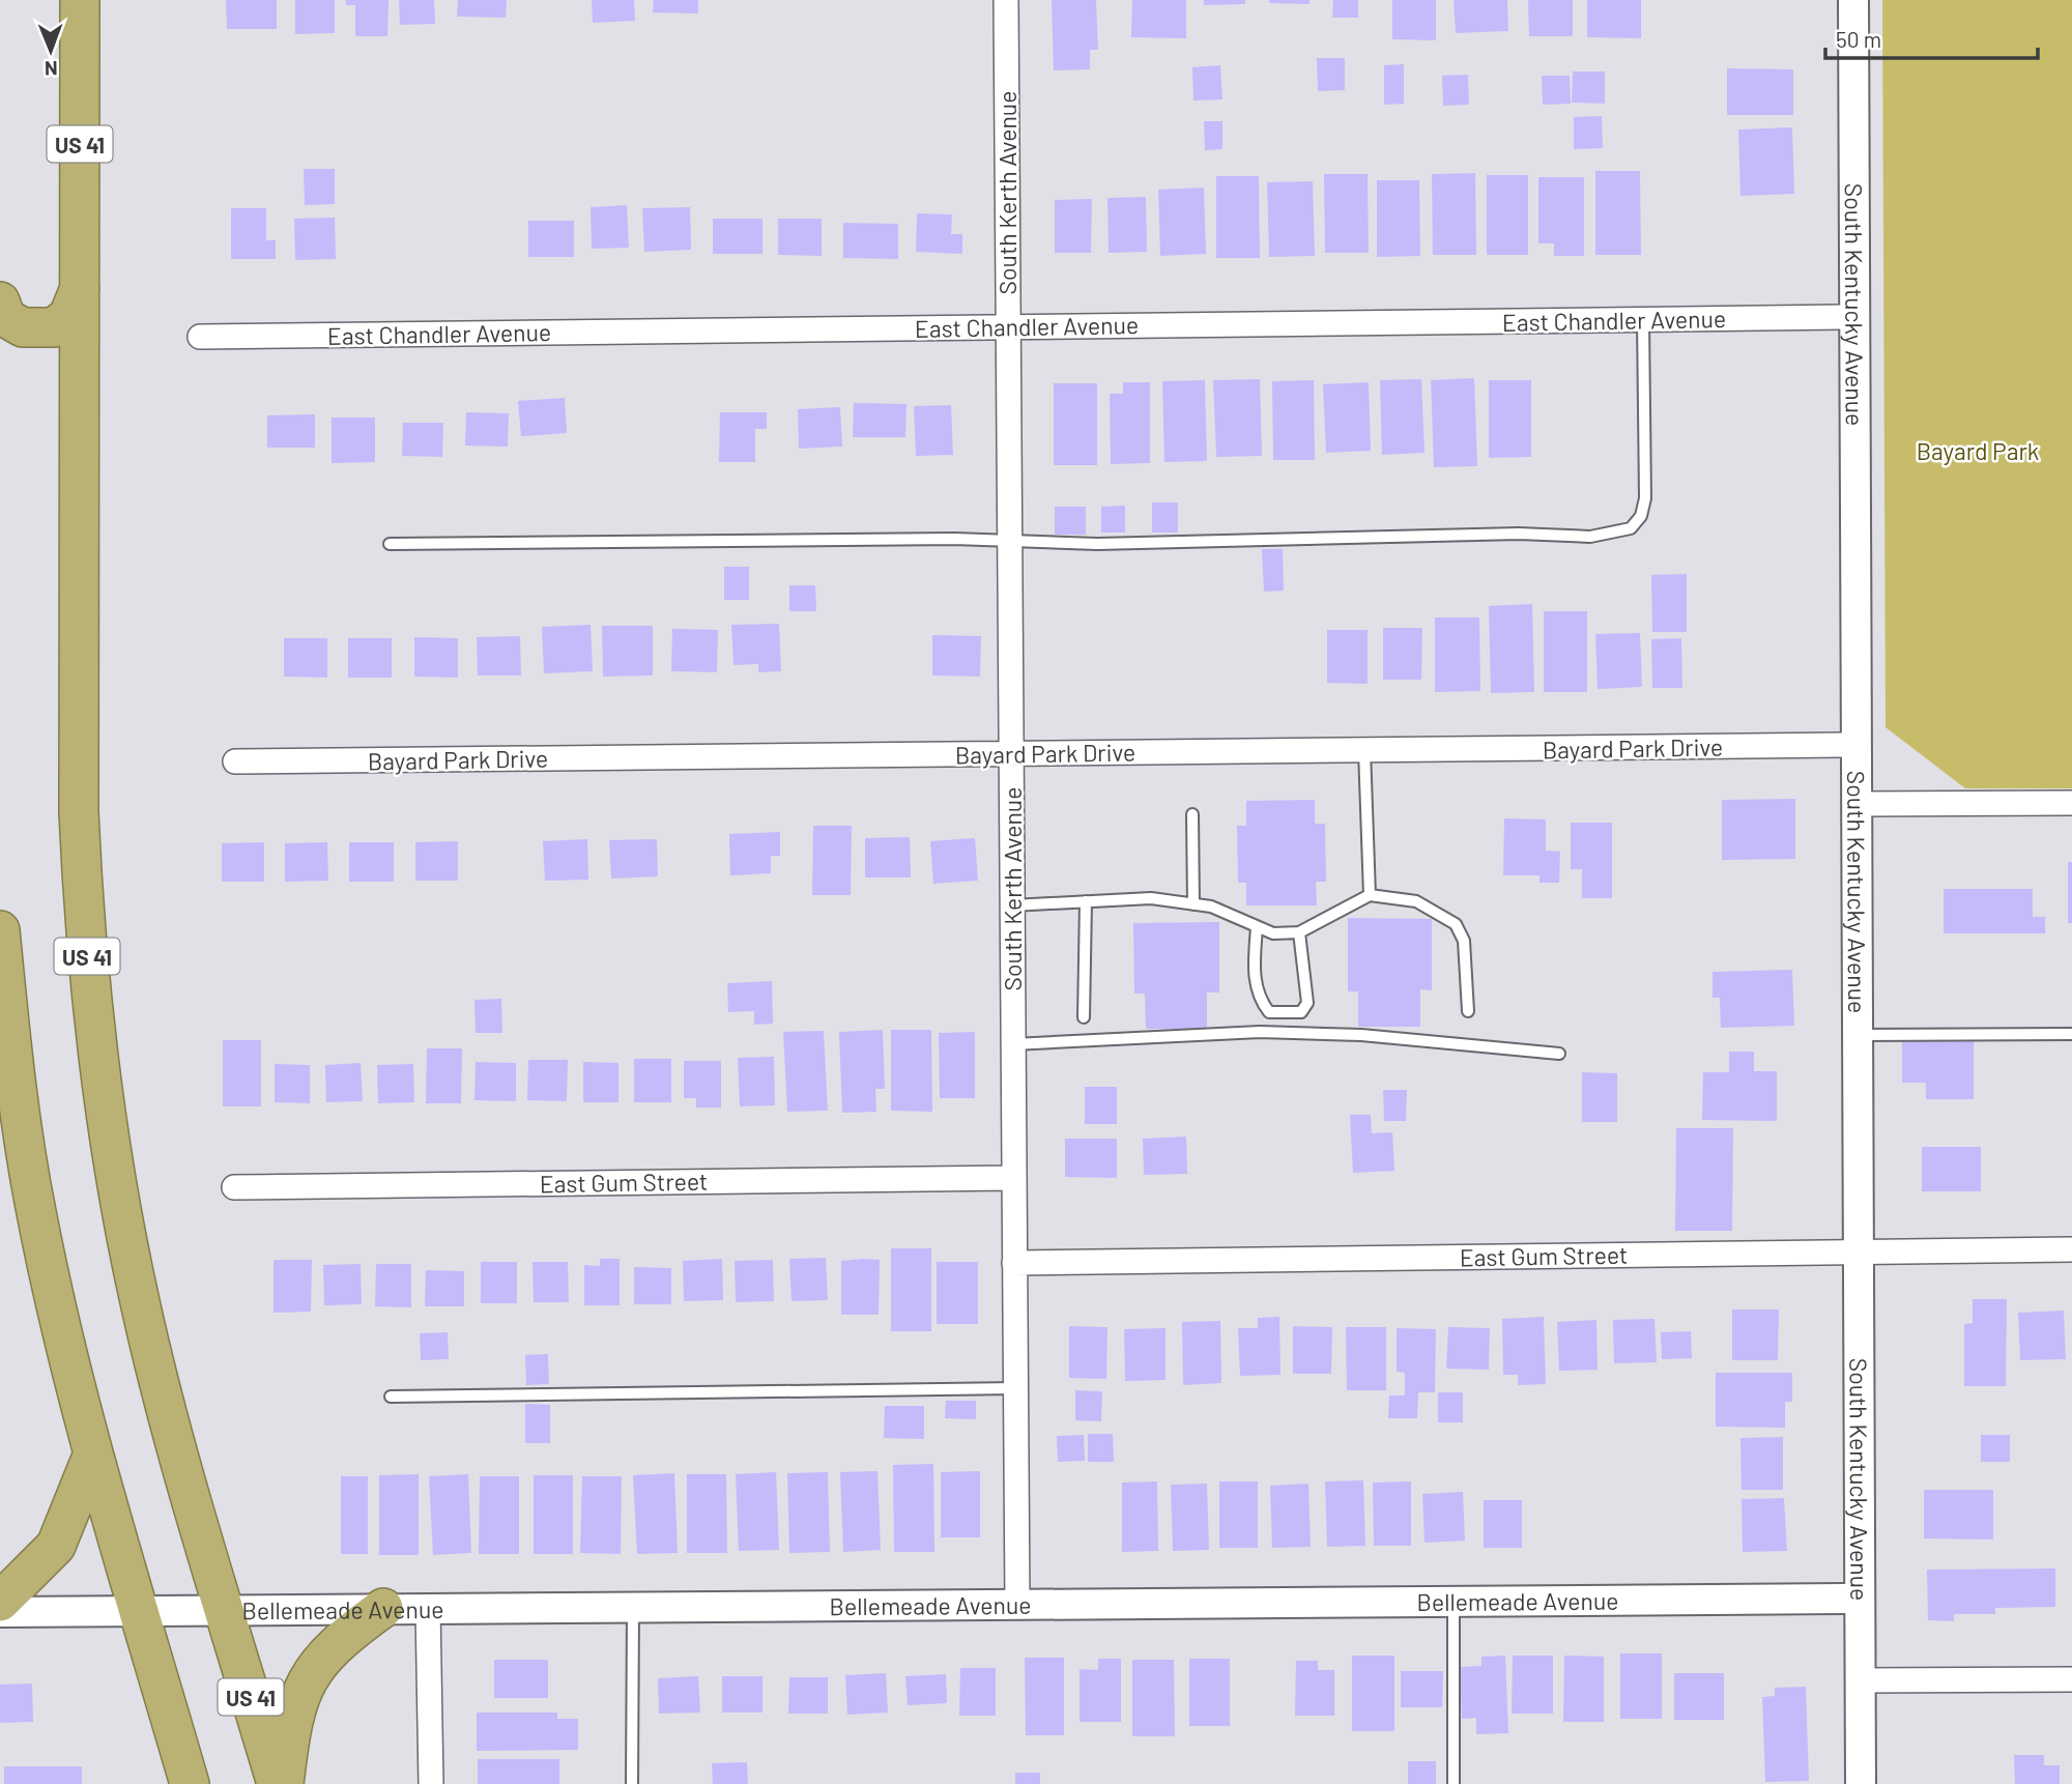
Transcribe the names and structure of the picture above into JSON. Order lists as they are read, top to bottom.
{
  "streets": {
    "highway": ["US 41"],
    "street": [
      "South Kerth Avenue",
      "South Kentucky Avenue",
      "East Chandler Avenue",
      "Bayard Park Drive",
      "East Gum Street",
      "Bellemeade Avenue"
    ]
  },
  "crossings": [
    ["US 41", "Bellemeade Avenue"],
    ["South Kerth Avenue", "East Chandler Avenue"],
    ["South Kerth Avenue", "Bayard Park Drive"],
    ["South Kerth Avenue", "East Gum Street"],
    ["South Kerth Avenue", "Bellemeade Avenue"],
    ["South Kentucky Avenue", "East Chandler Avenue"],
    ["South Kentucky Avenue", "Bayard Park Drive"],
    ["South Kentucky Avenue", "East Gum Street"],
    ["South Kentucky Avenue", "Bellemeade Avenue"]
  ],
  "parks": ["Bayard Park"],
  "scale_bar": "50 m",
  "north": "bottom"
}
